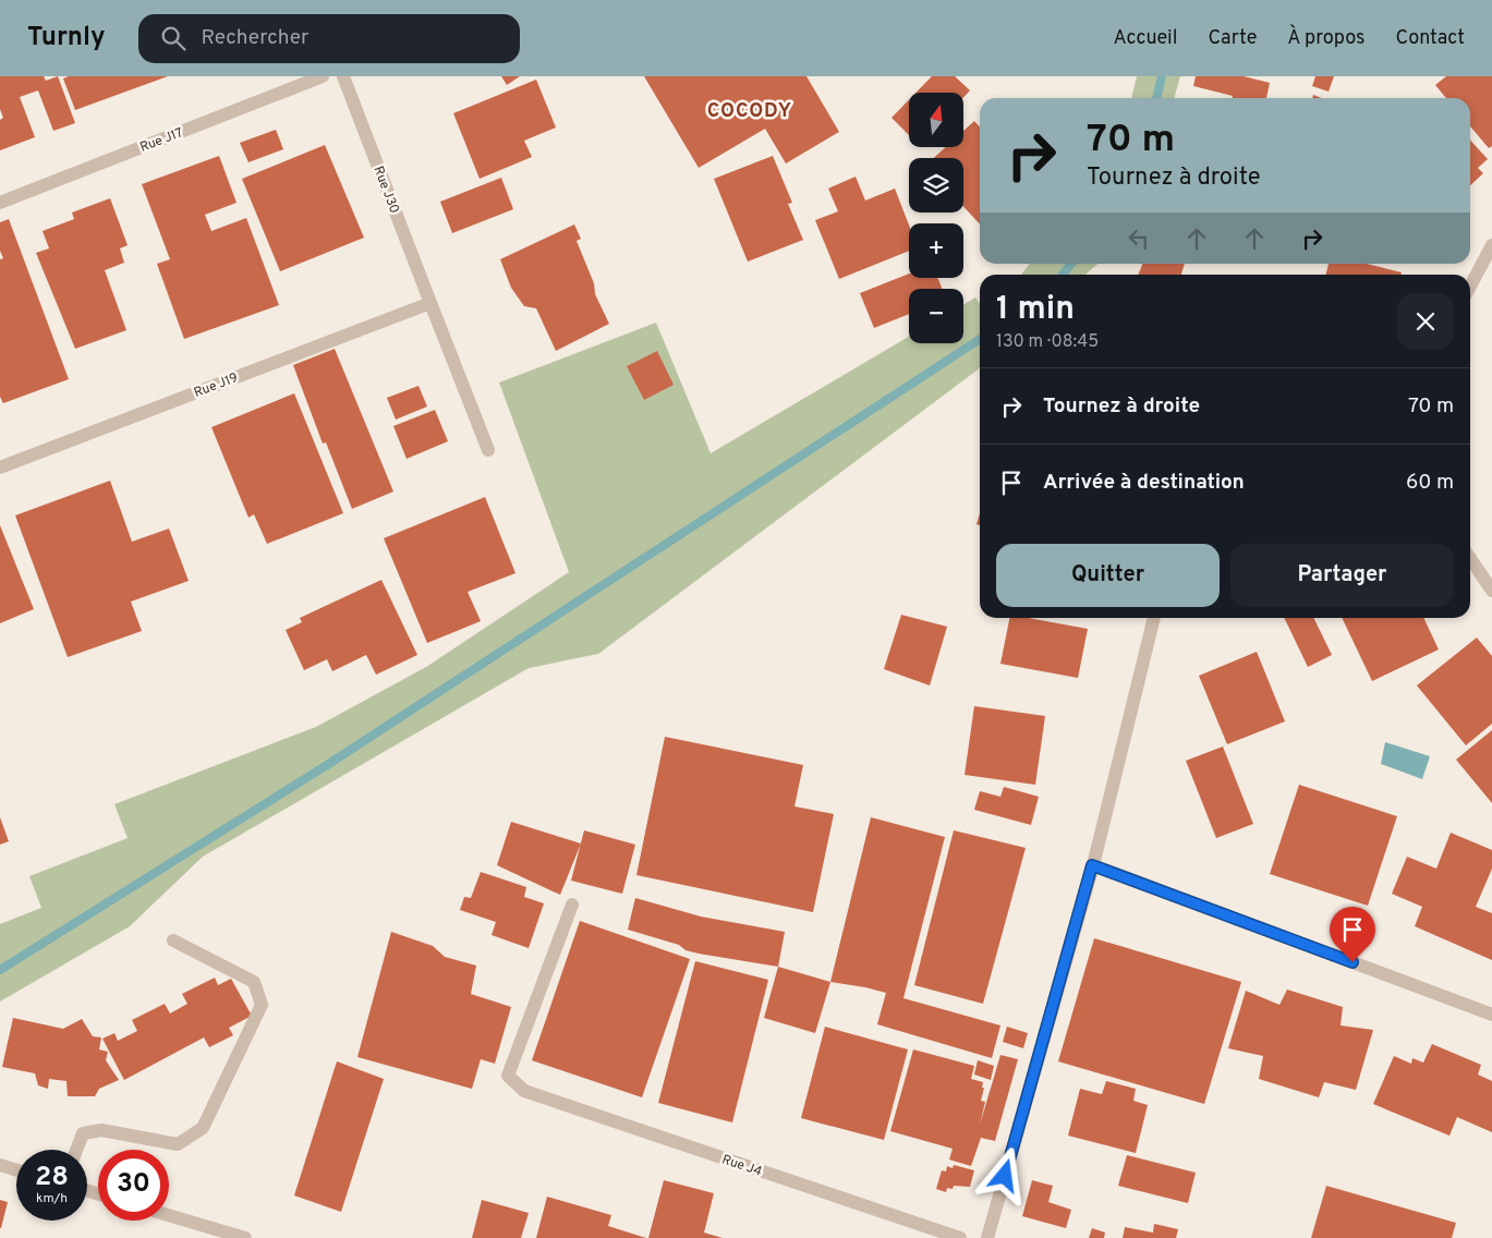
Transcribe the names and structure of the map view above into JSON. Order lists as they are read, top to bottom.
{
  "streets": {
    "street": [
      "Rue J17",
      "Rue J30",
      "Rue J19",
      "Rue J4"
    ]
  },
  "crossings": [
    ["Rue J30", "Rue J19"]
  ],
  "districts": ["COCODY"],
  "north": "top",
  "page": {
    "header": "Turnly",
    "search": "Rechercher",
    "nav": [
      "Accueil",
      "Carte",
      "À propos",
      "Contact"
    ],
    "map_buttons": ["+", "−"],
    "turn": ["70 m", "Tournez à droite"],
    "heading": ["1 min", "130 m · 08:45"],
    "list": [
      {
        "name": "Tournez à droite",
        "value": "70 m"
      },
      {
        "name": "Arrivée à destination",
        "value": "60 m"
      }
    ],
    "buttons": ["Quitter", "Partager"],
    "speed": "28 km/h",
    "limit": "30"
  }
}
